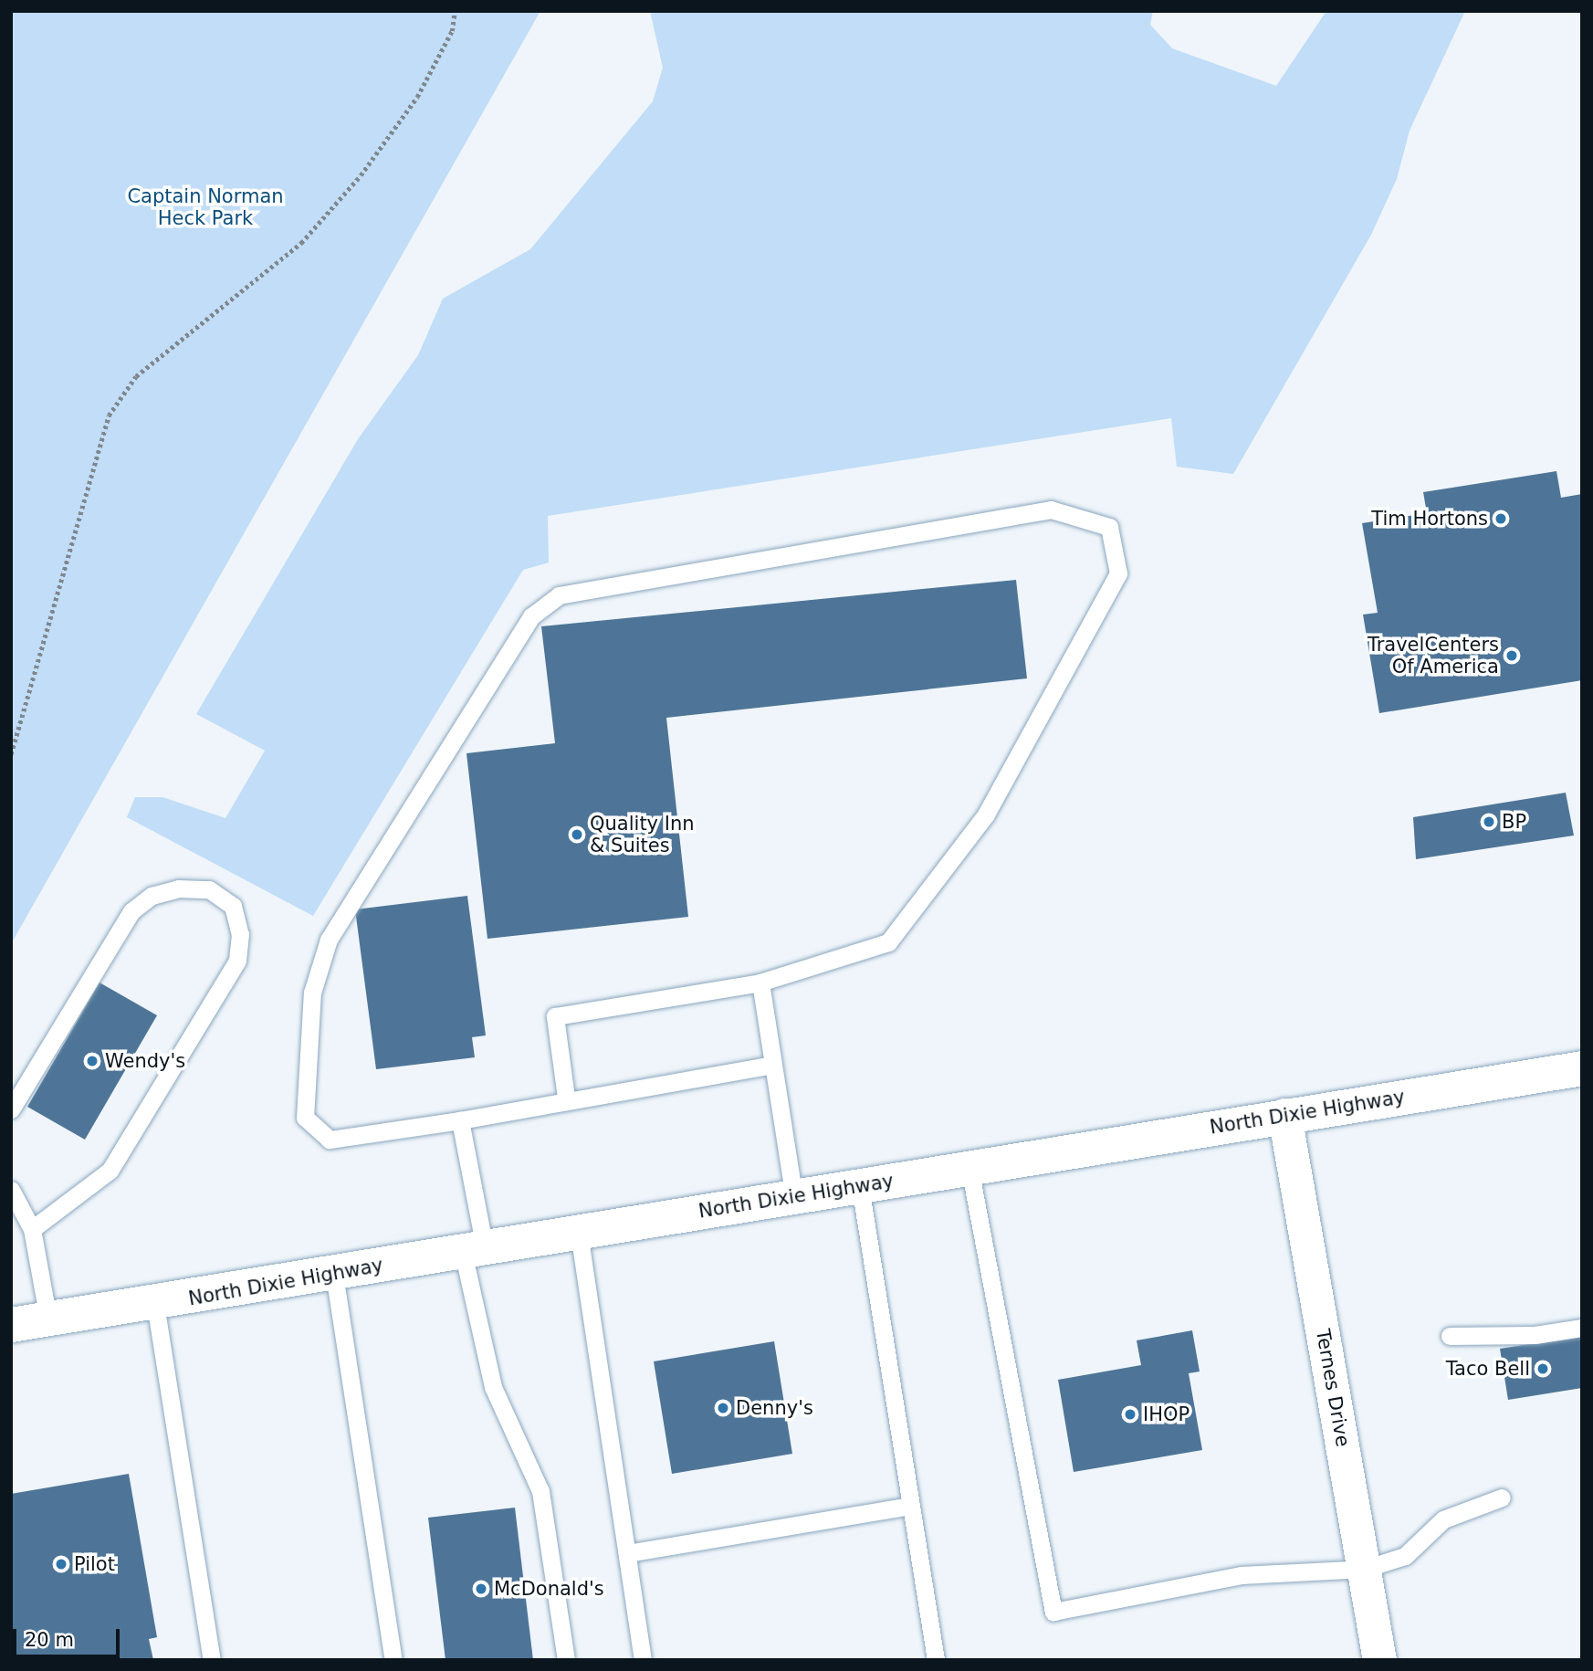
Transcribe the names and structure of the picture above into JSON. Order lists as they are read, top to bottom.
{
  "streets": {
    "main road": ["North Dixie Highway"],
    "street": ["Ternes Drive"]
  },
  "crossings": [
    ["North Dixie Highway", "Ternes Drive"]
  ],
  "parks": ["Captain Norman Heck Park"],
  "places": [
    "Tim Hortons",
    "TravelCenters Of America",
    "BP",
    "Quality Inn & Suites",
    "Wendy's",
    "Taco Bell",
    "Denny's",
    "IHOP",
    "Pilot",
    "McDonald's"
  ],
  "scale_bar": "20 m"
}
